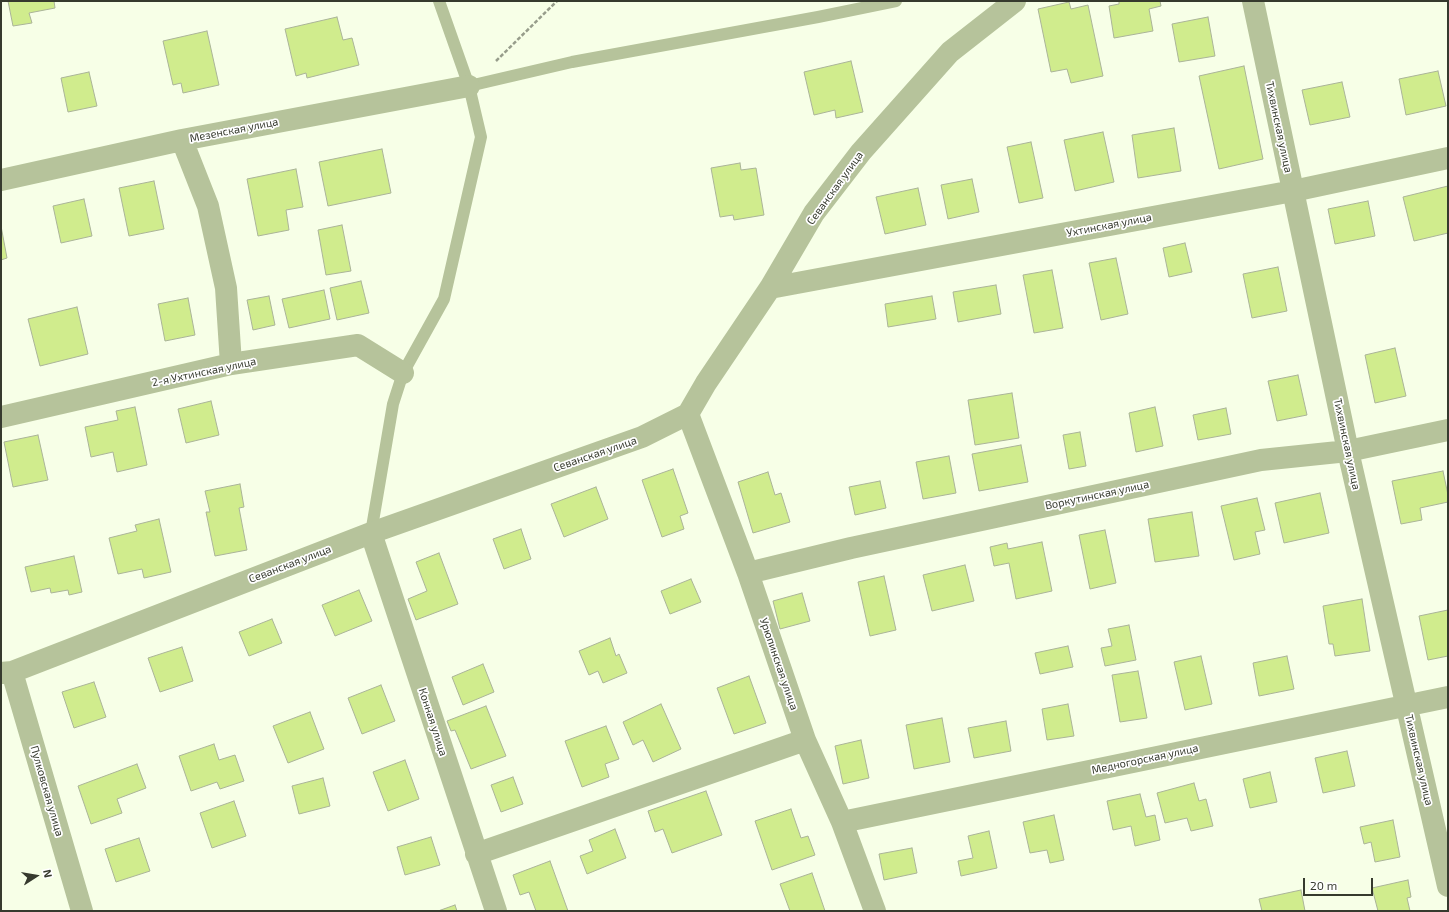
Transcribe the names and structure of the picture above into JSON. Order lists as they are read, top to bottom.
{
  "streets": {
    "street": [
      "Тихвинская улица",
      "Мезенская улица",
      "Севанская улица",
      "Ухтинская улица",
      "2-я Ухтинская улица",
      "Воркутинская улица",
      "Урюпинская улица",
      "Конная улица",
      "Медногорская улица",
      "Пулковская улица"
    ]
  },
  "crossings": [
    ["Тихвинская улица", "Ухтинская улица"],
    ["Тихвинская улица", "Воркутинская улица"],
    ["Тихвинская улица", "Медногорская улица"],
    ["Севанская улица", "Ухтинская улица"],
    ["Севанская улица", "Урюпинская улица"],
    ["Севанская улица", "Конная улица"],
    ["Севанская улица", "Пулковская улица"],
    ["Воркутинская улица", "Урюпинская улица"],
    ["Урюпинская улица", "Медногорская улица"]
  ],
  "scale_bar": "20 m",
  "north": "right"
}
